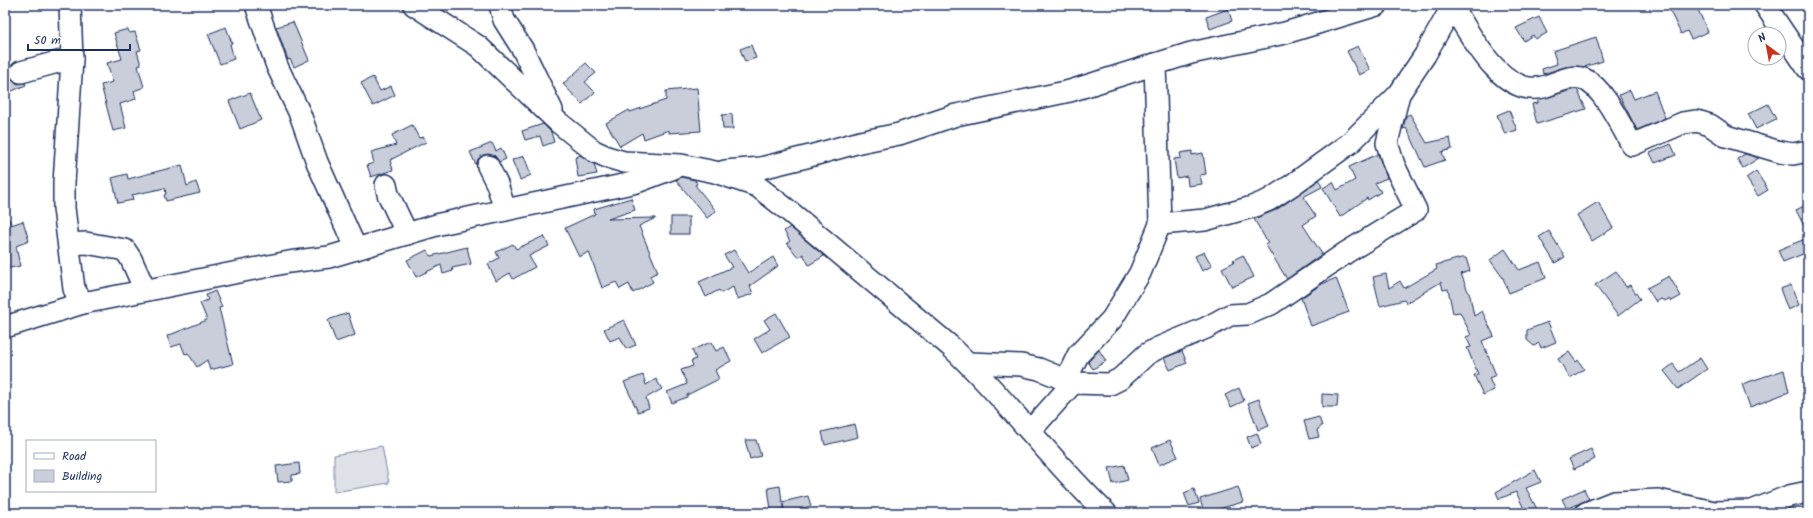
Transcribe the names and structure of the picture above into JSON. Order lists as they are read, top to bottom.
{
  "legend": ["Road", "Building"],
  "scale_bar": "50 m",
  "north": "top left"
}
